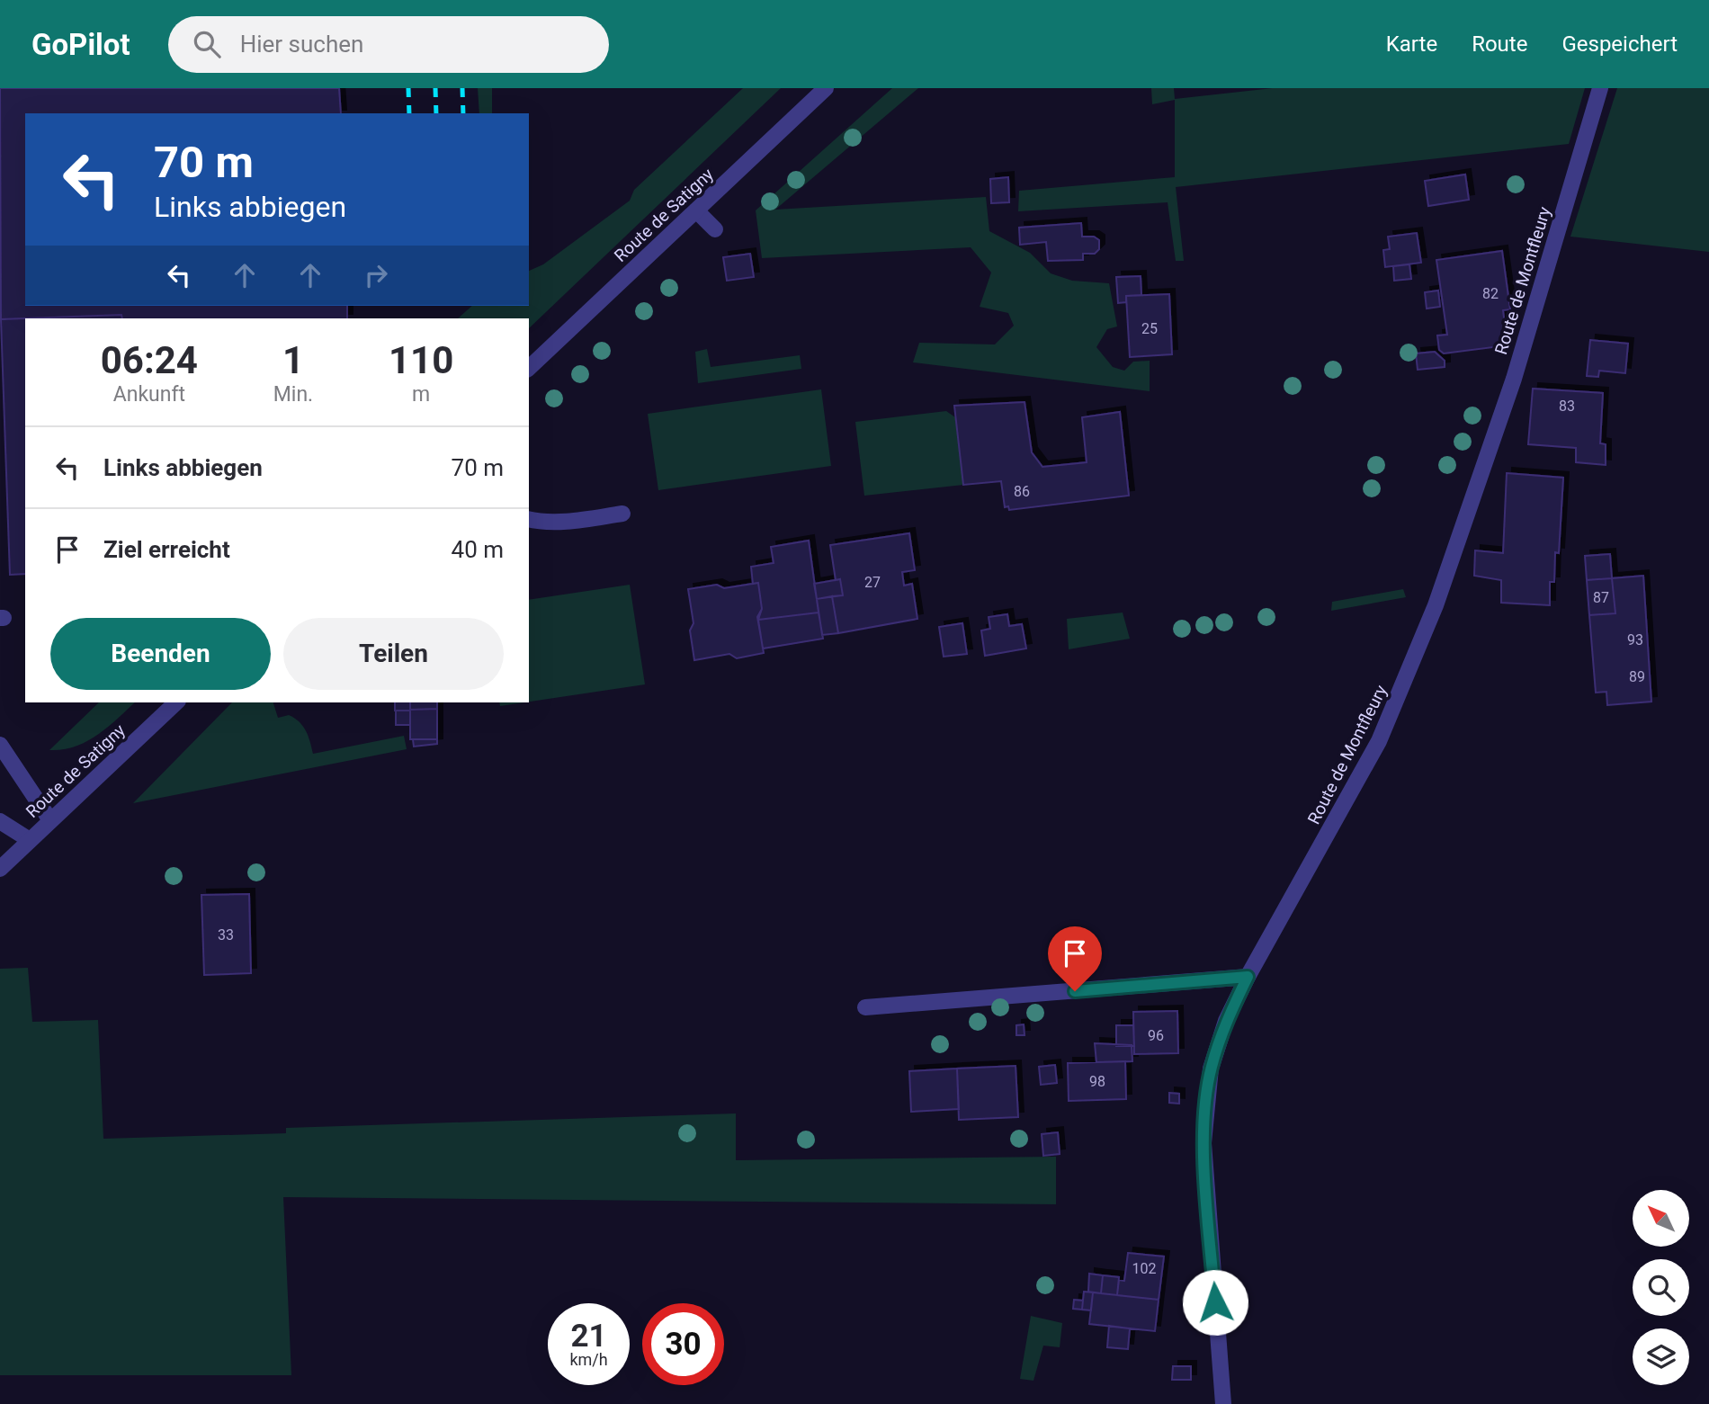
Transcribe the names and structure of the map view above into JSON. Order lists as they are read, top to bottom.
{
  "streets": {
    "street": ["Route de Satigny", "Route de Montfleury"]
  },
  "house_numbers": [
    "82",
    "25",
    "83",
    "86",
    "27",
    "87",
    "93",
    "89",
    "33",
    "96",
    "98",
    "102"
  ],
  "north": "top left",
  "page": {
    "header": "GoPilot",
    "search": "Hier suchen",
    "nav": ["Karte", "Route", "Gespeichert"],
    "turn": ["70 m", "Links abbiegen"],
    "eta": [
      "06:24",
      "Ankunft",
      "1",
      "Min.",
      "110",
      "m"
    ],
    "list": [
      {
        "name": "Links abbiegen",
        "value": "70 m"
      },
      {
        "name": "Ziel erreicht",
        "value": "40 m"
      }
    ],
    "buttons": ["Beenden", "Teilen"],
    "speed": "21 km/h",
    "limit": "30"
  }
}
